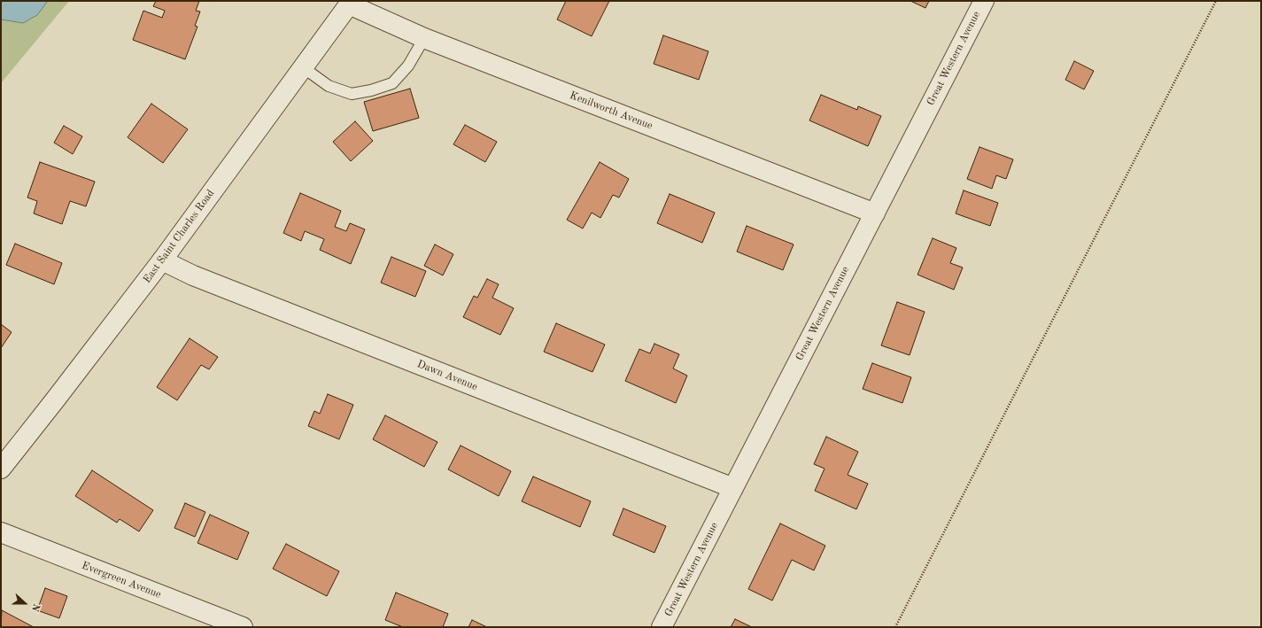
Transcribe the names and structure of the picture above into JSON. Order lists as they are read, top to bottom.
{
  "streets": {
    "street": [
      "Great Western Avenue",
      "Kenilworth Avenue",
      "East Saint Charles Road",
      "Dawn Avenue",
      "Evergreen Avenue"
    ]
  },
  "crossings": [
    ["Great Western Avenue", "Kenilworth Avenue"],
    ["Great Western Avenue", "Dawn Avenue"],
    ["Kenilworth Avenue", "East Saint Charles Road"],
    ["East Saint Charles Road", "Dawn Avenue"]
  ],
  "north": "right"
}
